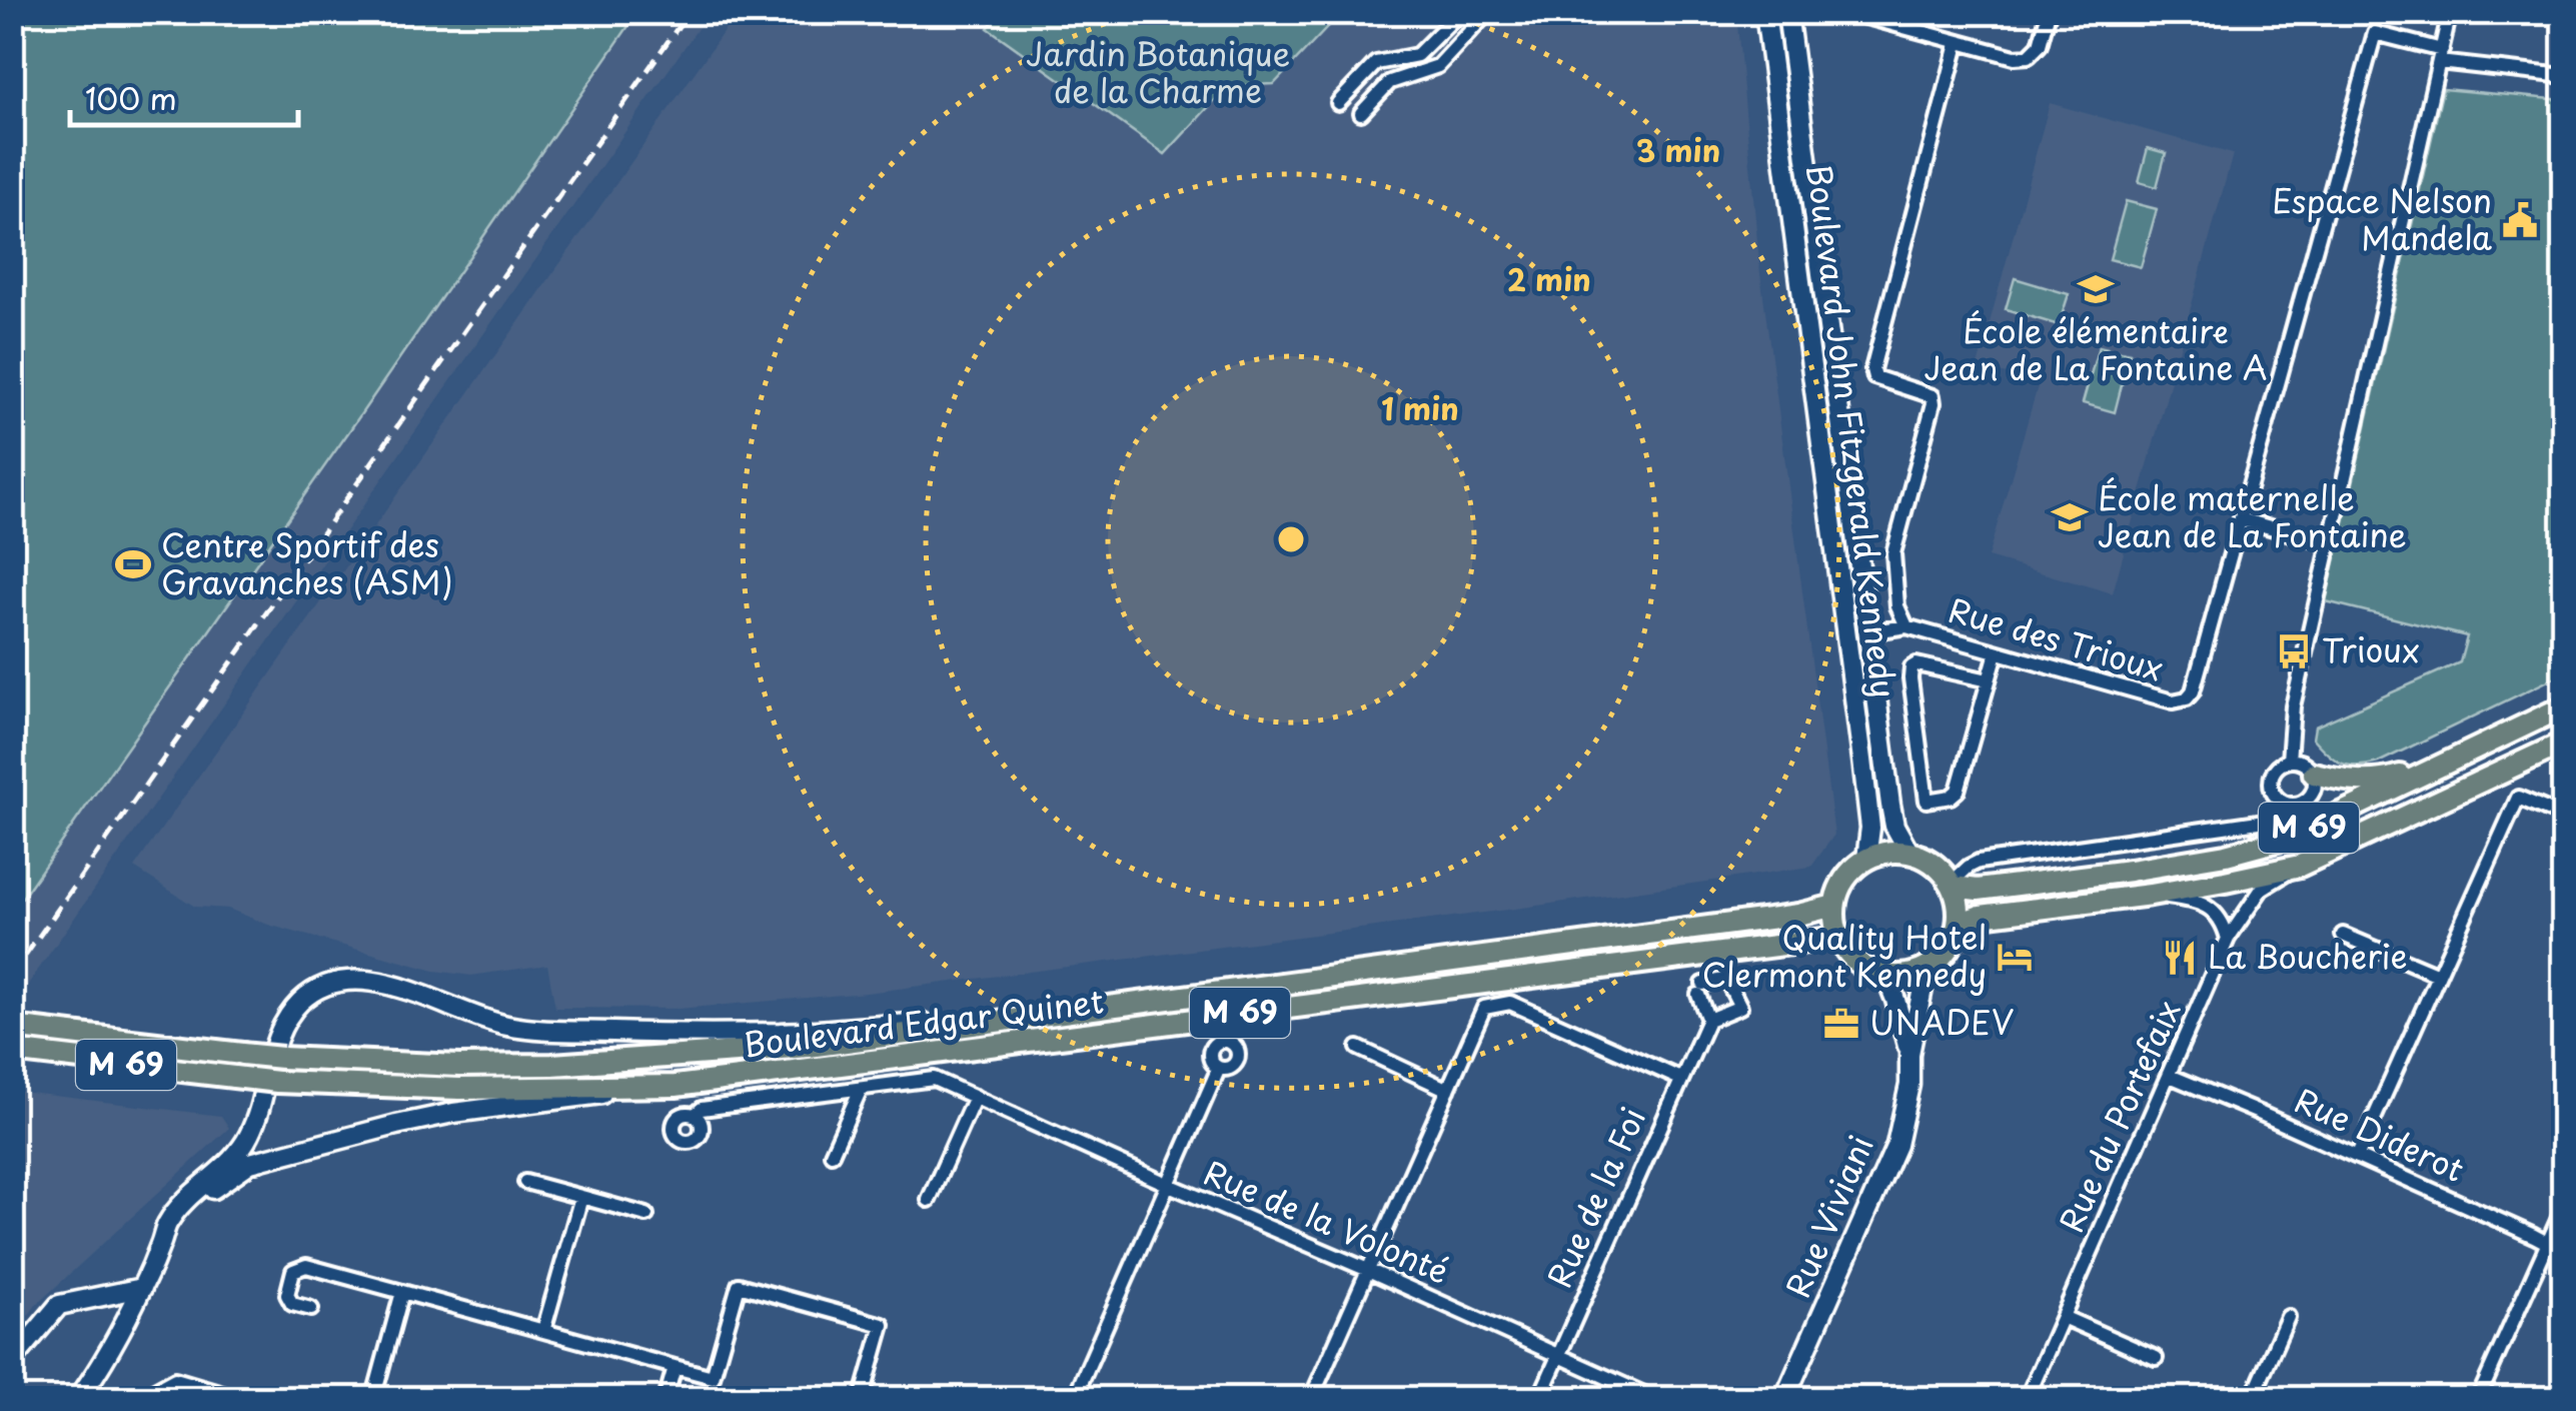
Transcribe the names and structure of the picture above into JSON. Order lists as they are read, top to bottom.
{
  "streets": {
    "main road": [
      "Boulevard John Fitzgerald Kennedy",
      "M 69",
      "Boulevard Edgar Quinet",
      "Rue Viviani"
    ],
    "street": [
      "Rue des Trioux",
      "Rue du Portefaix",
      "Rue Diderot",
      "Rue de la Foi",
      "Rue de la Volonté"
    ]
  },
  "crossings": [
    ["Boulevard John Fitzgerald Kennedy", "Rue des Trioux"],
    ["Boulevard John Fitzgerald Kennedy", "M 69"],
    ["Boulevard John Fitzgerald Kennedy", "Boulevard Edgar Quinet"],
    ["Boulevard John Fitzgerald Kennedy", "Rue Viviani"],
    ["M 69", "Boulevard Edgar Quinet"],
    ["M 69", "Rue du Portefaix"],
    ["M 69", "Rue Viviani"],
    ["Boulevard Edgar Quinet", "Rue Viviani"],
    ["Rue du Portefaix", "Rue Diderot"],
    ["Rue de la Foi", "Rue de la Volonté"]
  ],
  "parks": ["Jardin Botanique de la Charme"],
  "places": {
    "public building": ["Espace Nelson Mandela"],
    "school or university": ["École élémentaire Jean de La Fontaine A", "École maternelle Jean de La Fontaine"],
    "sports": ["Centre Sportif des Gravanches (ASM)"],
    "bus stop": ["Trioux"],
    "hotel": ["Quality Hotel Clermont Kennedy"],
    "restaurant": ["La Boucherie"],
    "office": ["UNADEV"]
  },
  "scale_bar": "100 m",
  "rings": ["3 min", "2 min", "1 min"]
}
